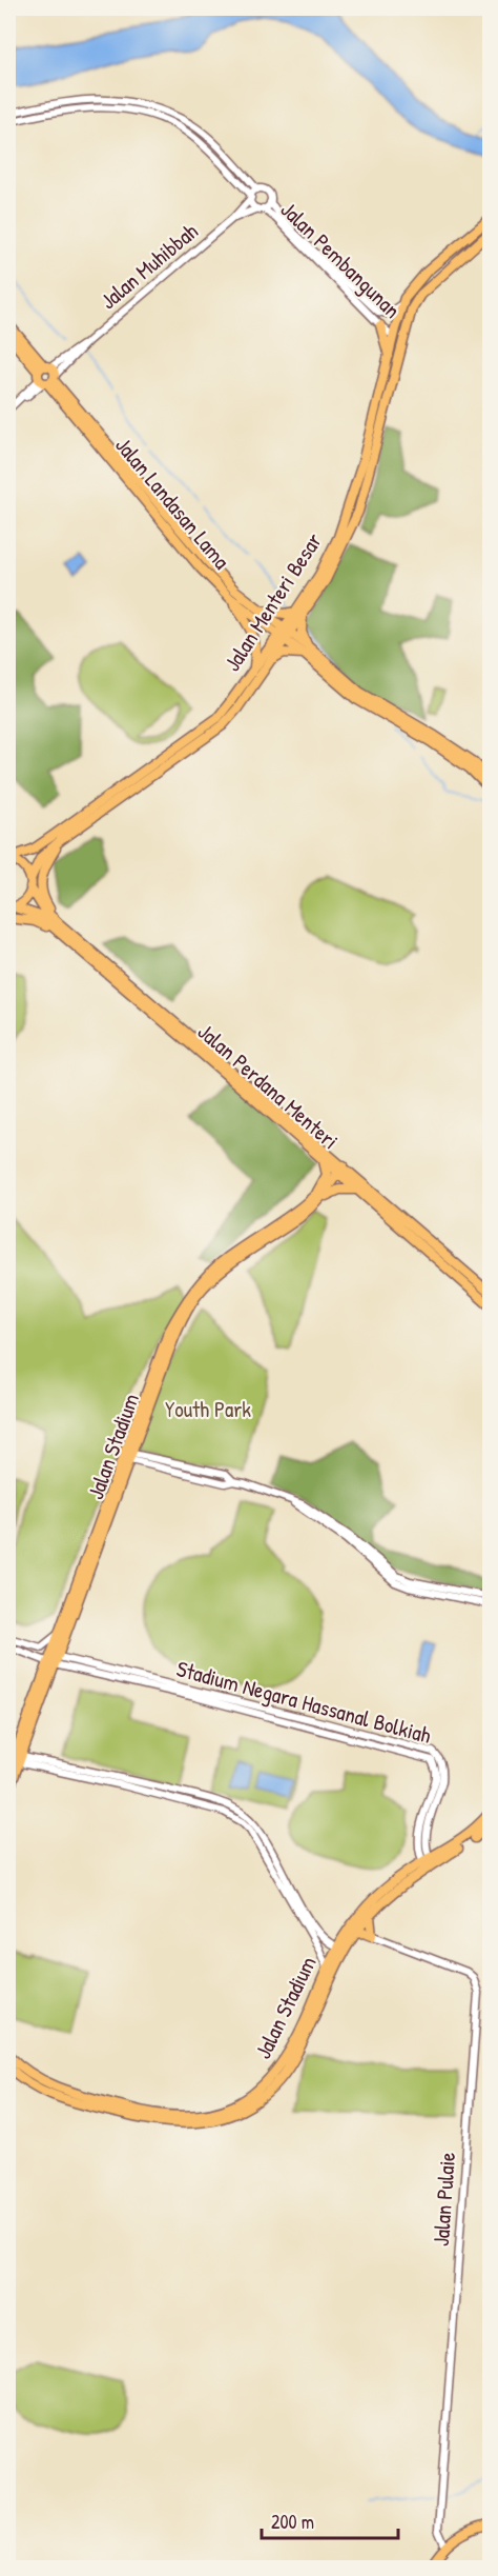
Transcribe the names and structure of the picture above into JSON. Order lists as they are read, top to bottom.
{
  "streets": {
    "main road": [
      "Jalan Landasan Lama",
      "Jalan Menteri Besar",
      "Jalan Perdana Menteri",
      "Jalan Stadium"
    ],
    "street": [
      "Jalan Pembangunan",
      "Jalan Muhibbah",
      "Stadium Negara Hassanal Bolkiah",
      "Jalan Pulaie"
    ]
  },
  "crossings": [
    ["Jalan Pembangunan", "Jalan Muhibbah"],
    ["Jalan Pembangunan", "Jalan Menteri Besar"],
    ["Jalan Muhibbah", "Jalan Landasan Lama"],
    ["Jalan Landasan Lama", "Jalan Menteri Besar"],
    ["Jalan Menteri Besar", "Jalan Perdana Menteri"],
    ["Jalan Perdana Menteri", "Jalan Stadium"],
    ["Jalan Stadium", "Stadium Negara Hassanal Bolkiah"]
  ],
  "parks": ["Youth Park"],
  "scale_bar": "200 m"
}
